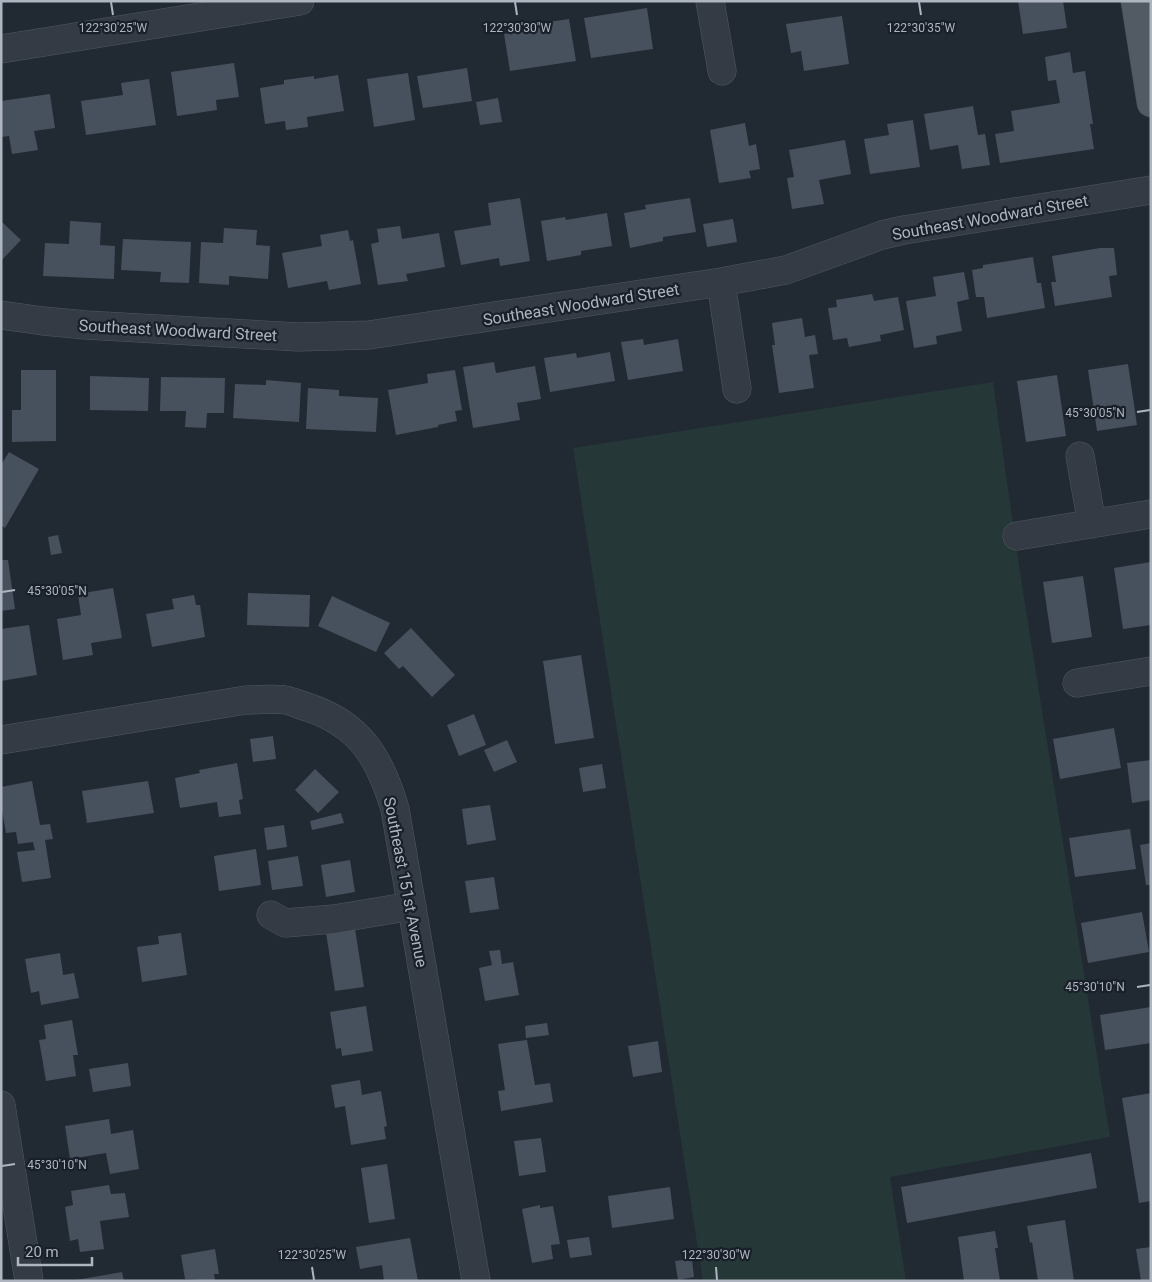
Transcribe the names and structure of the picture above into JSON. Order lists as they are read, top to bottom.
{
  "streets": {
    "street": ["Southeast Woodward Street", "Southeast 151st Avenue"]
  },
  "scale_bar": "20 m",
  "coordinates": [
    "122°30'25\"W",
    "122°30'30\"W",
    "122°30'35\"W",
    "45°30'05\"N",
    "45°30'10\"N"
  ]
}
